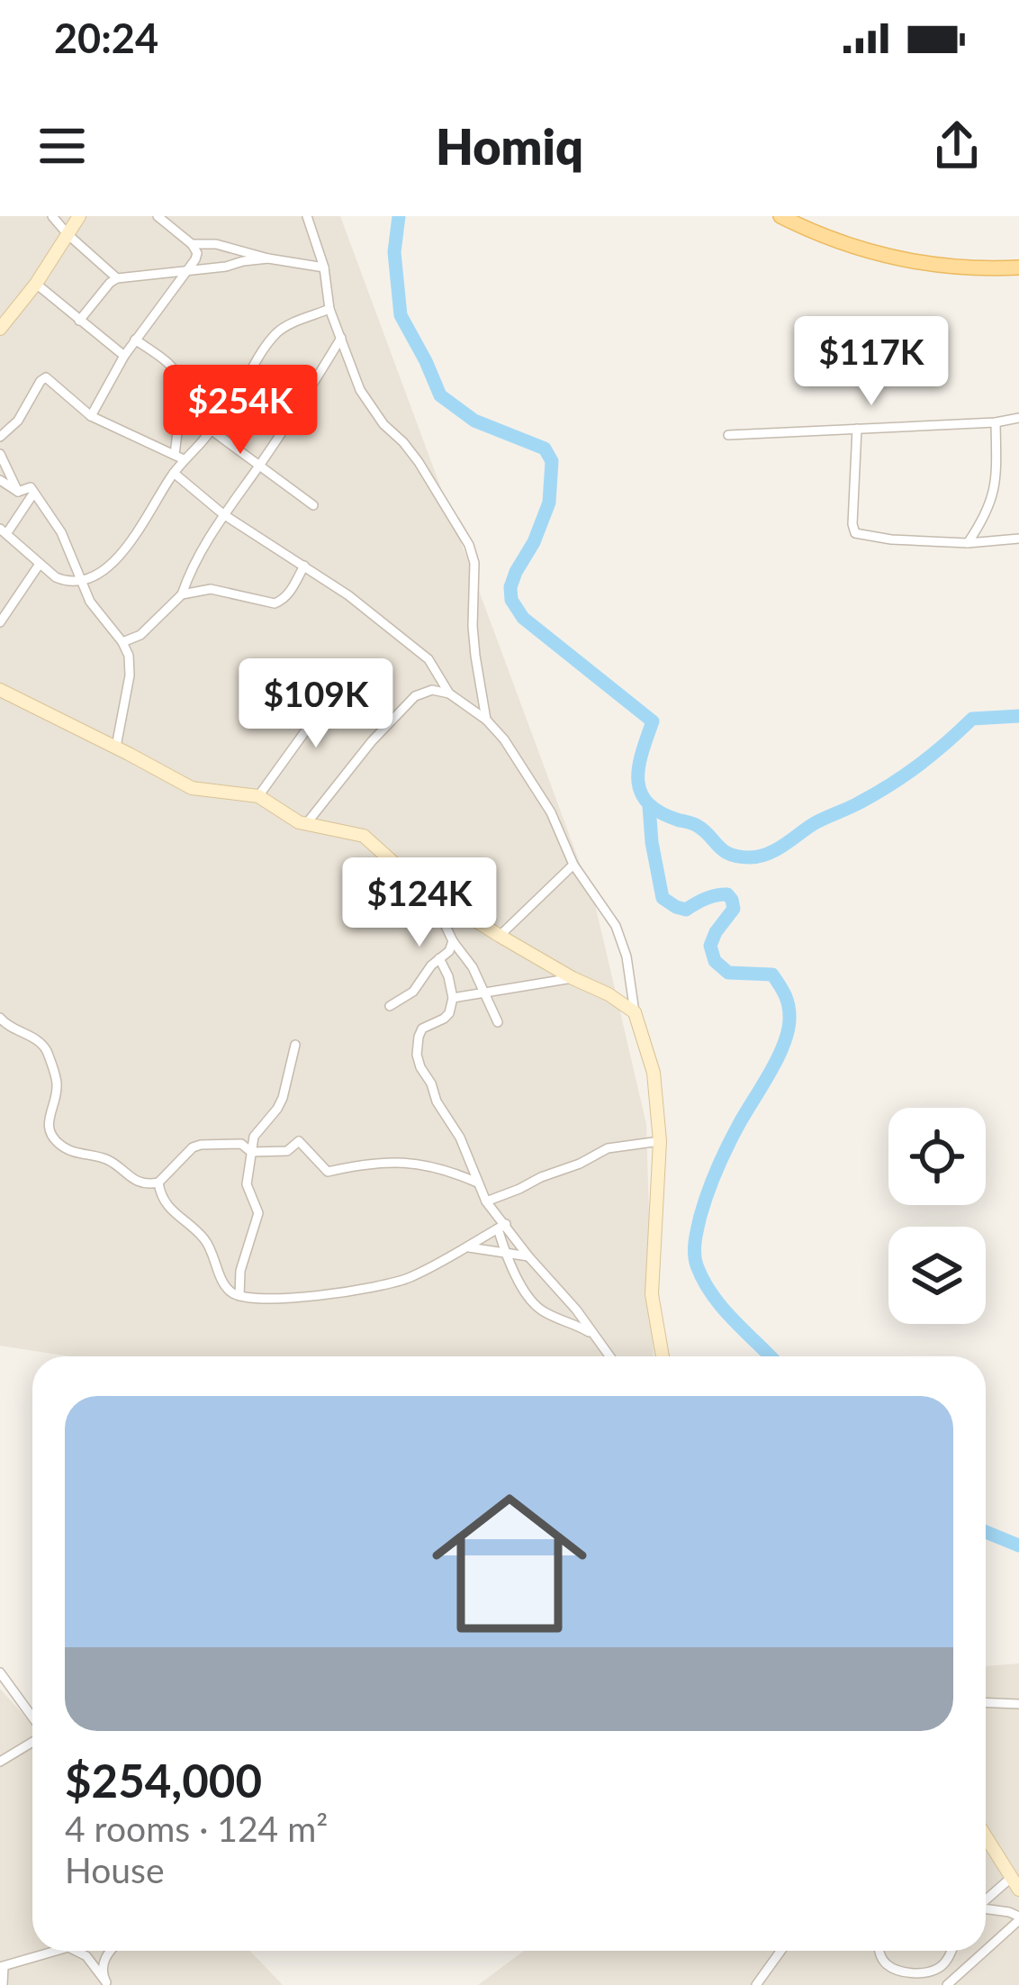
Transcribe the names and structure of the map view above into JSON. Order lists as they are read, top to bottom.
{
  "page": {
    "status": "20:24",
    "header": "Homiq",
    "price": [
      "$117K",
      "$254K",
      "$109K",
      "$124K"
    ],
    "list": [
      {
        "name": "$254,000",
        "note": "4 rooms · 124 m² · House"
      }
    ]
  }
}
